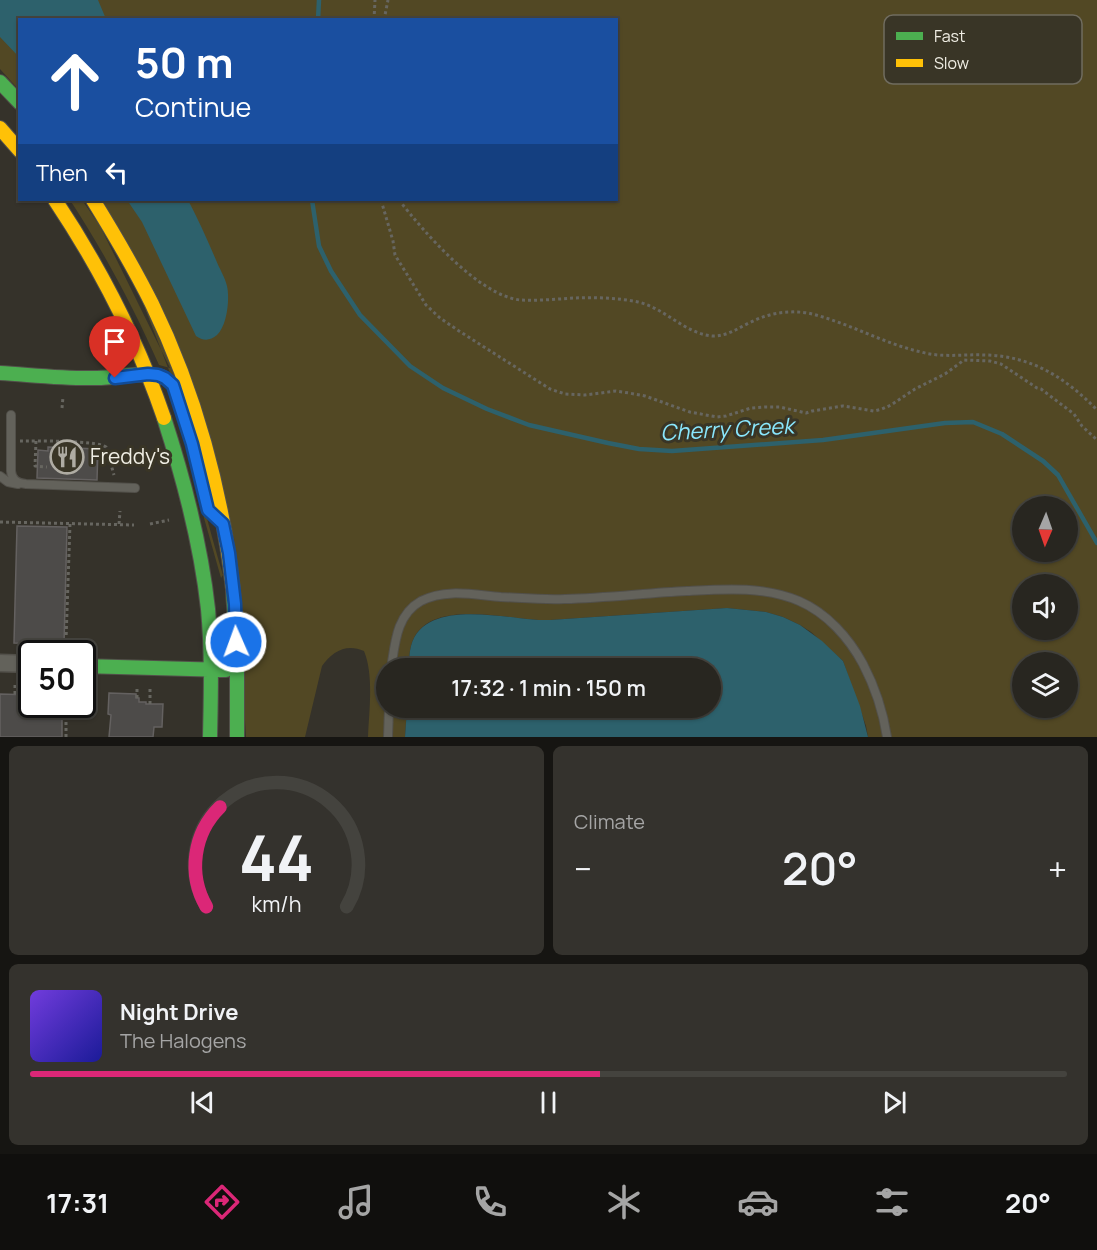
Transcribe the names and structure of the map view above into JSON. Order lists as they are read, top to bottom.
{
  "water": ["Cherry Creek"],
  "places": {
    "restaurant": ["Freddy's"]
  },
  "legend": ["Fast", "Slow"],
  "north": "bottom",
  "page": {
    "turn": ["50 m", "Continue"],
    "then": "Then",
    "limit": "50",
    "trip": "17:32 · 1 min · 150 m",
    "tile": "Climate",
    "heat": ["−", "20°", "+"],
    "song": ["Night Drive", "The Halogens"],
    "tabs": ["17:31", "20°"],
    "gauge": ["44", "km/h"]
  }
}
